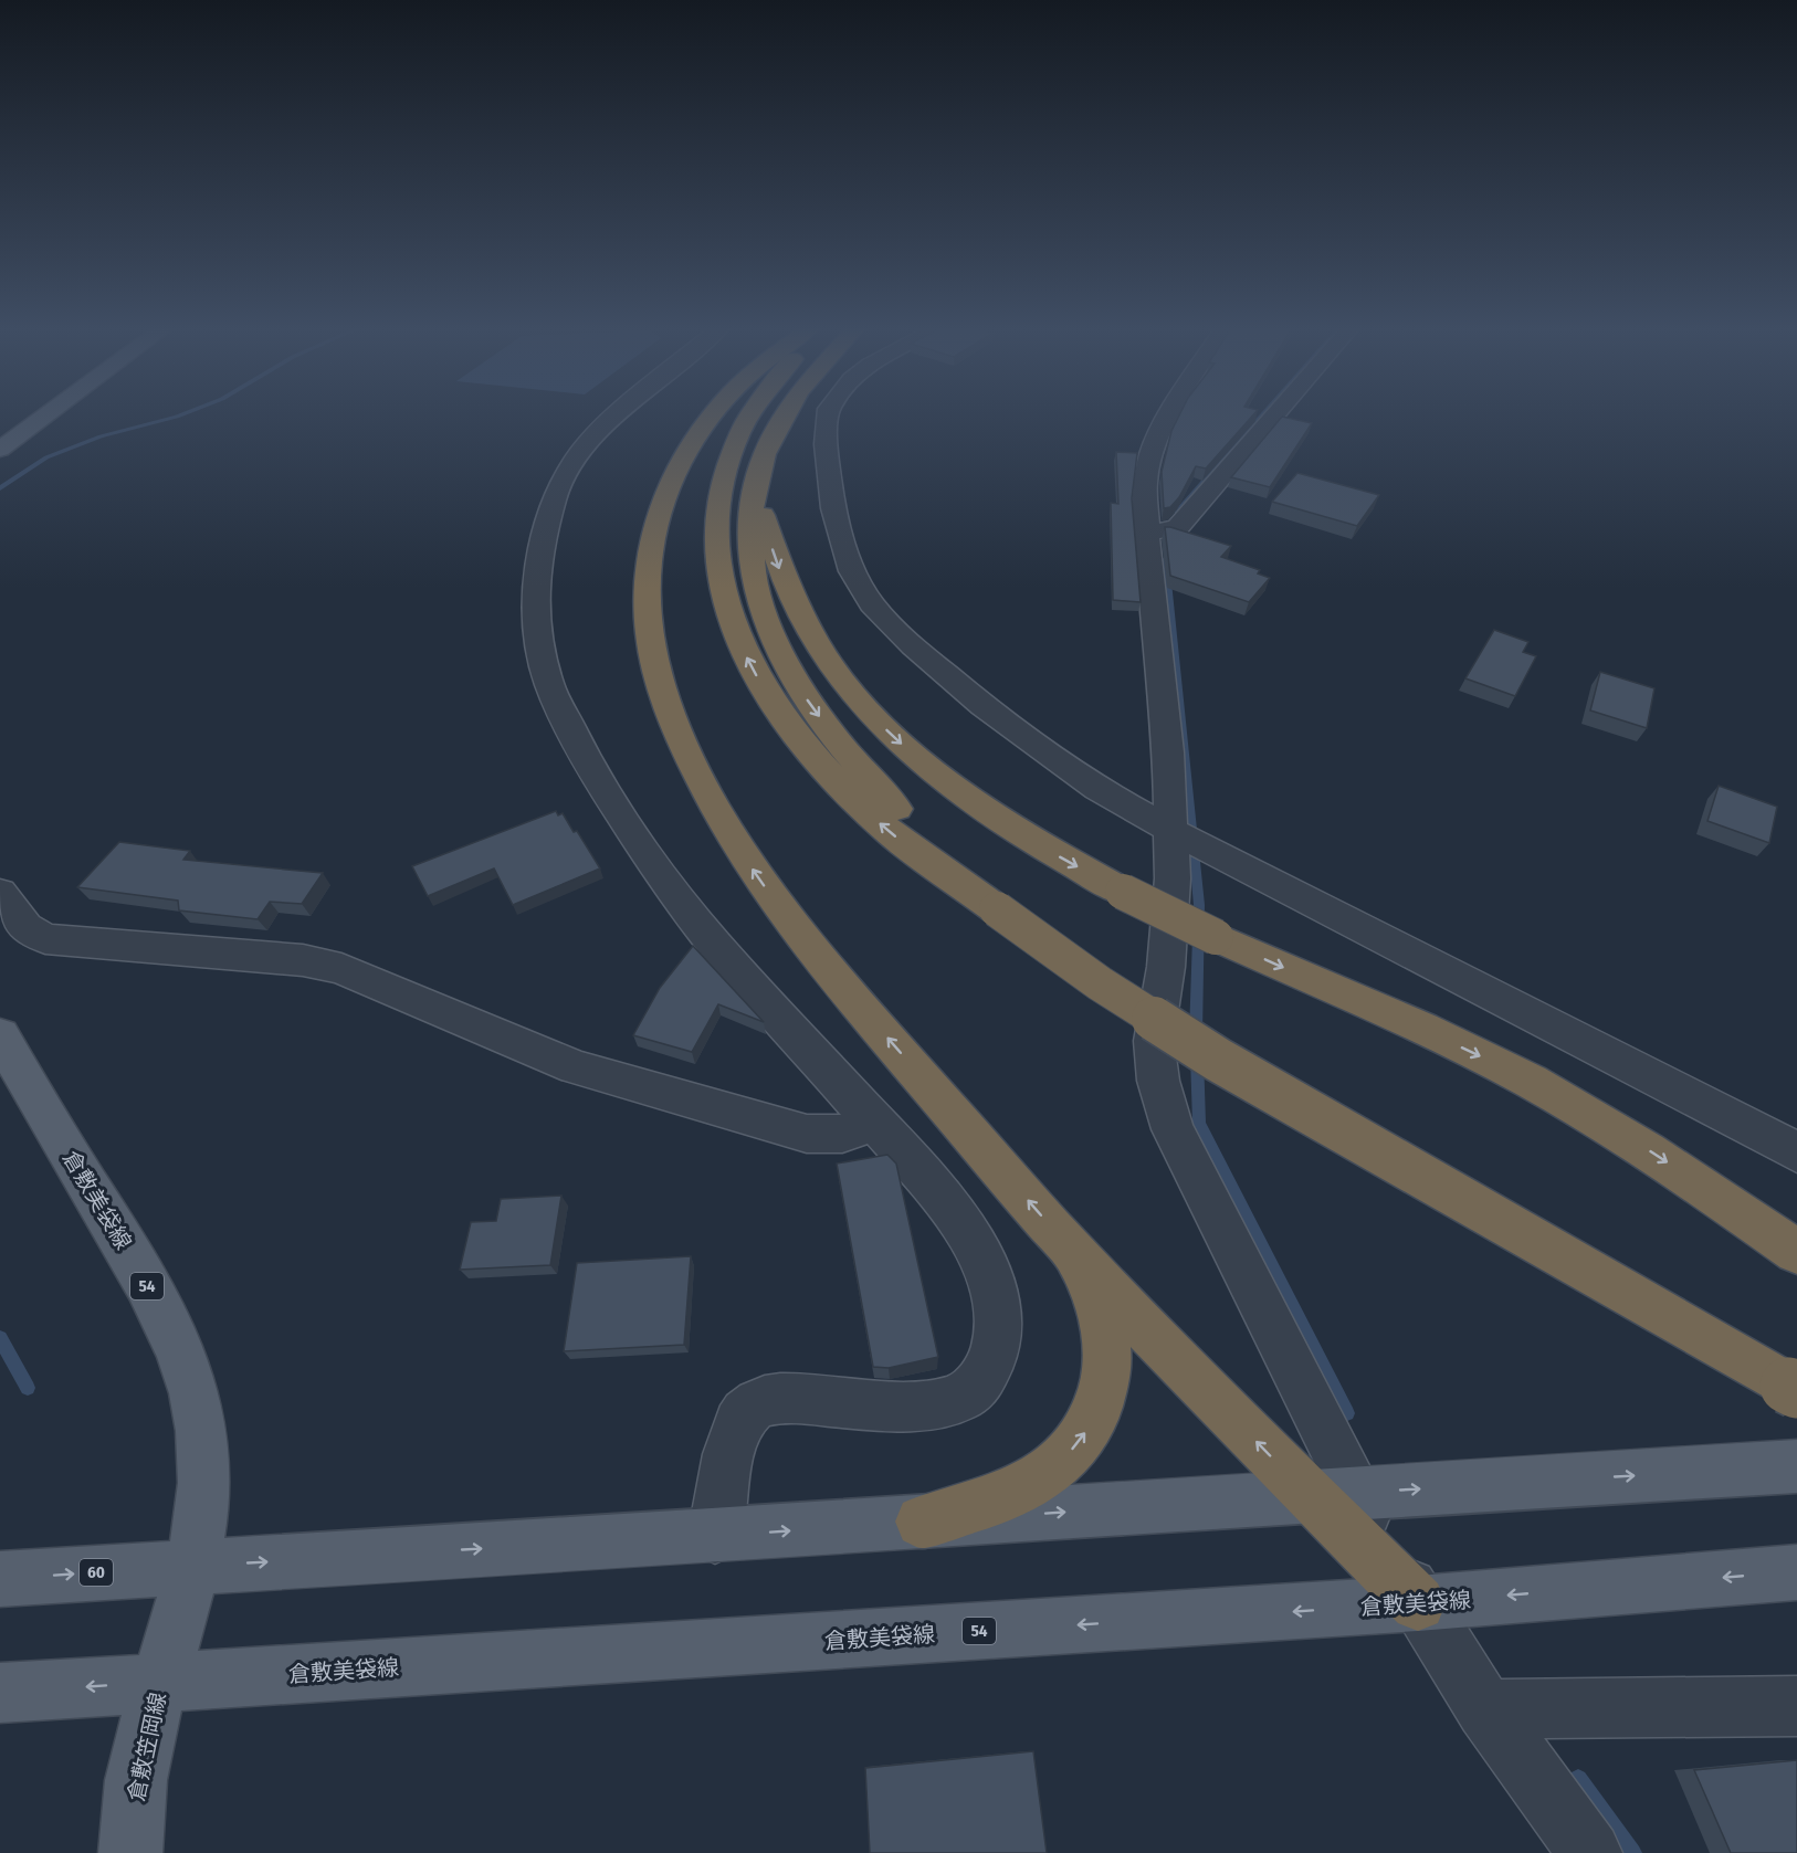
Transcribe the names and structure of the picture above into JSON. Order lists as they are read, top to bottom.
{
  "streets": {
    "main road": [
      "倉敷美袋線",
      "54",
      "60",
      "倉敷笠岡線"
    ]
  },
  "crossings": [
    ["倉敷美袋線", "60"],
    ["倉敷美袋線", "倉敷笠岡線"]
  ]
}
